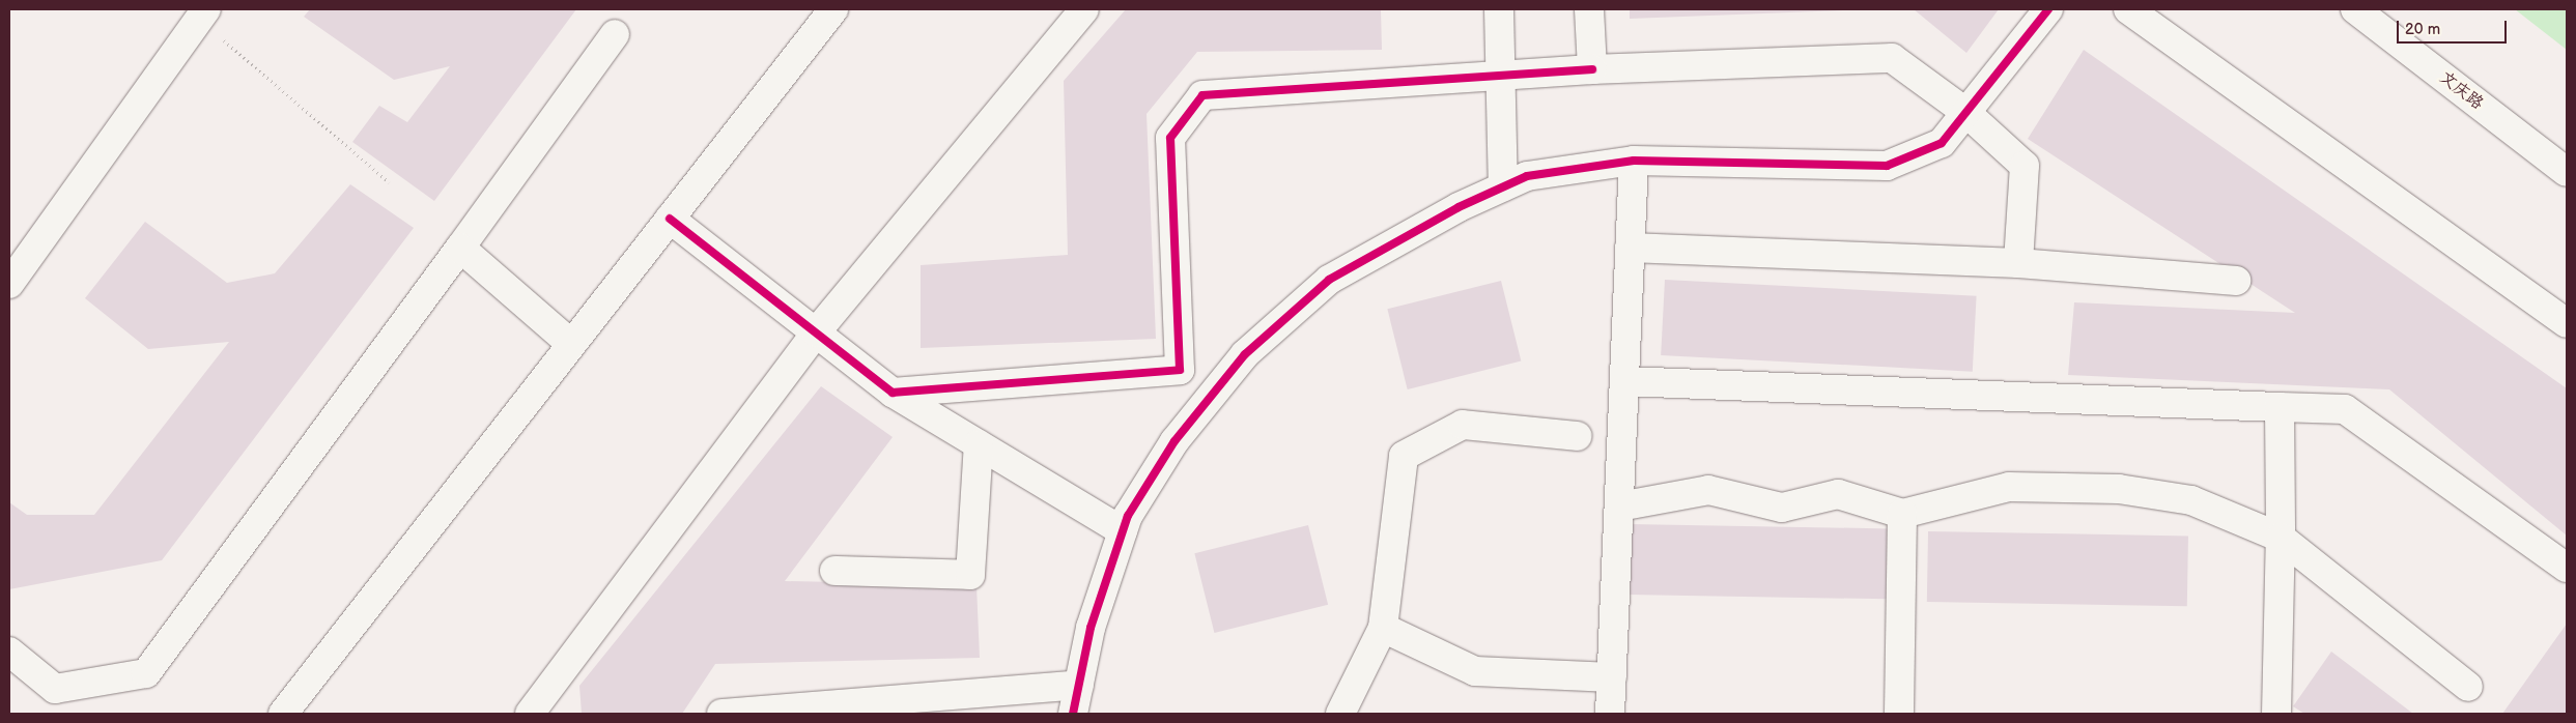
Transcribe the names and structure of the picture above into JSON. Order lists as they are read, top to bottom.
{
  "streets": {
    "street": ["文庆路"]
  },
  "scale_bar": "20 m"
}
